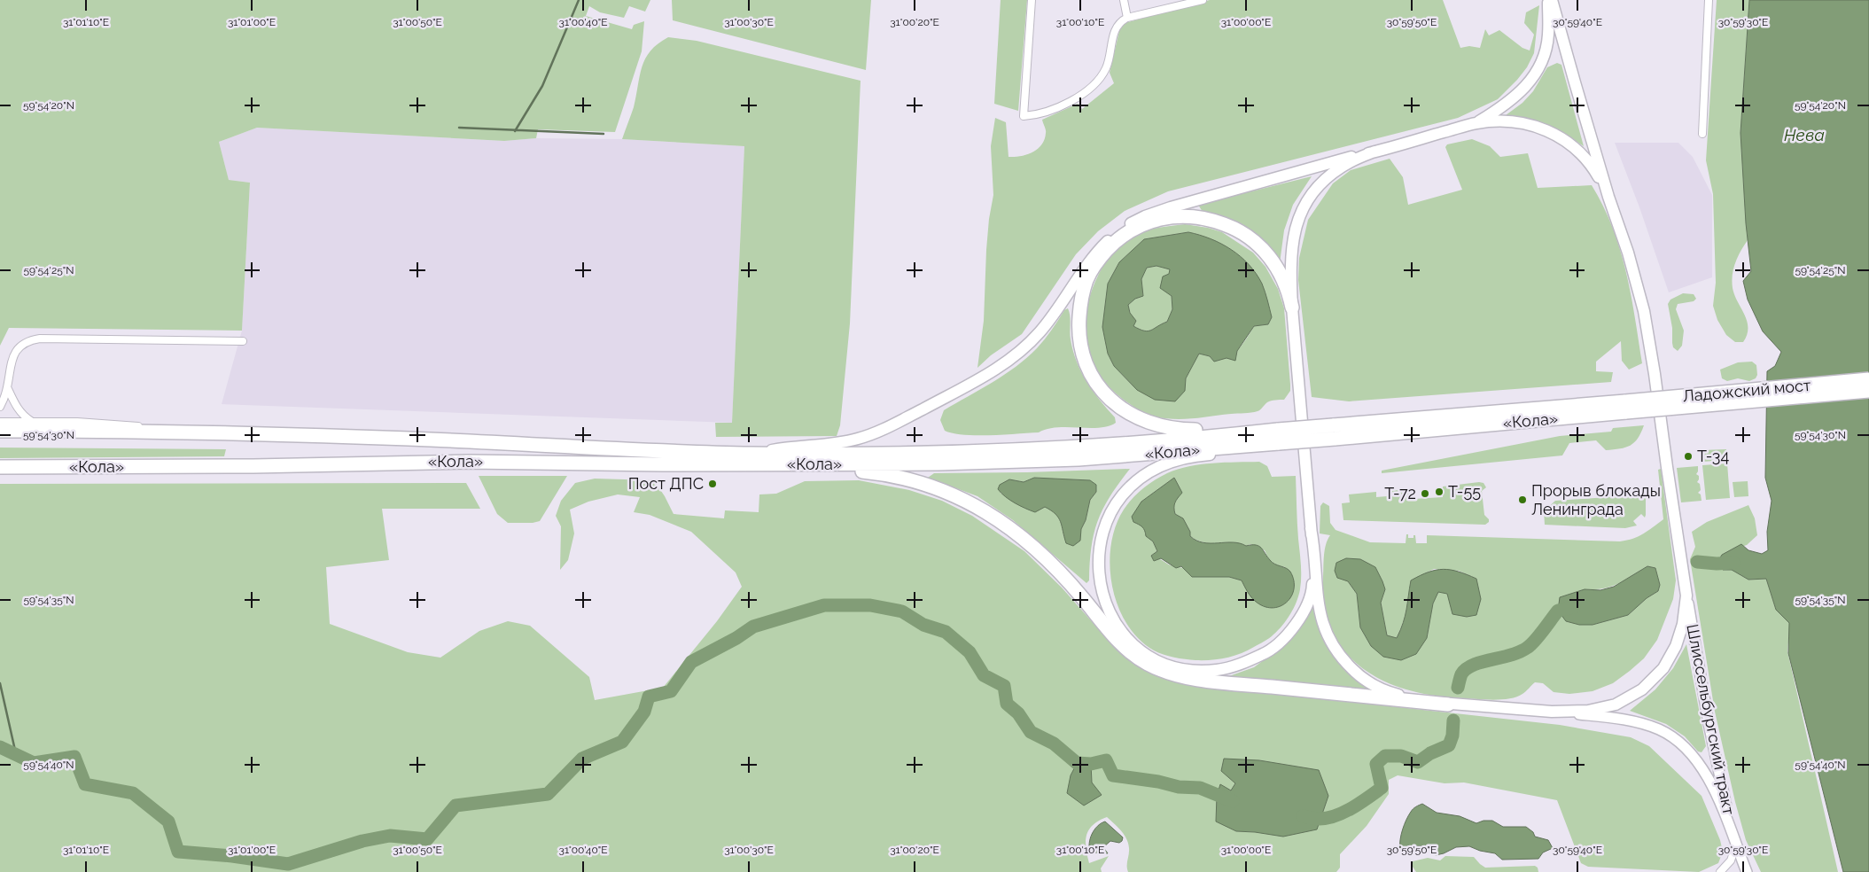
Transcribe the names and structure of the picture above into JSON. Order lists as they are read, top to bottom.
{
  "streets": {
    "highway": ["Ладожский мост", "«Кола»"],
    "main road": ["Шлиссельбургский тракт"]
  },
  "crossings": [
    ["Ладожский мост", "«Кола»"]
  ],
  "water": ["Нева"],
  "places": [
    "Т-34",
    "Пост ДПС",
    "Т-55",
    "Т-72",
    "Прорыв блокады Ленинграда"
  ],
  "coordinates": [
    "31°01'10\"E",
    "31°01'00\"E",
    "31°00'50\"E",
    "31°00'40\"E",
    "31°00'30\"E",
    "31°00'20\"E",
    "31°00'10\"E",
    "31°00'00\"E",
    "30°59'50\"E",
    "30°59'40\"E",
    "30°59'30\"E",
    "59°54'20\"N",
    "59°54'25\"N",
    "59°54'30\"N",
    "59°54'35\"N",
    "59°54'40\"N"
  ]
}
